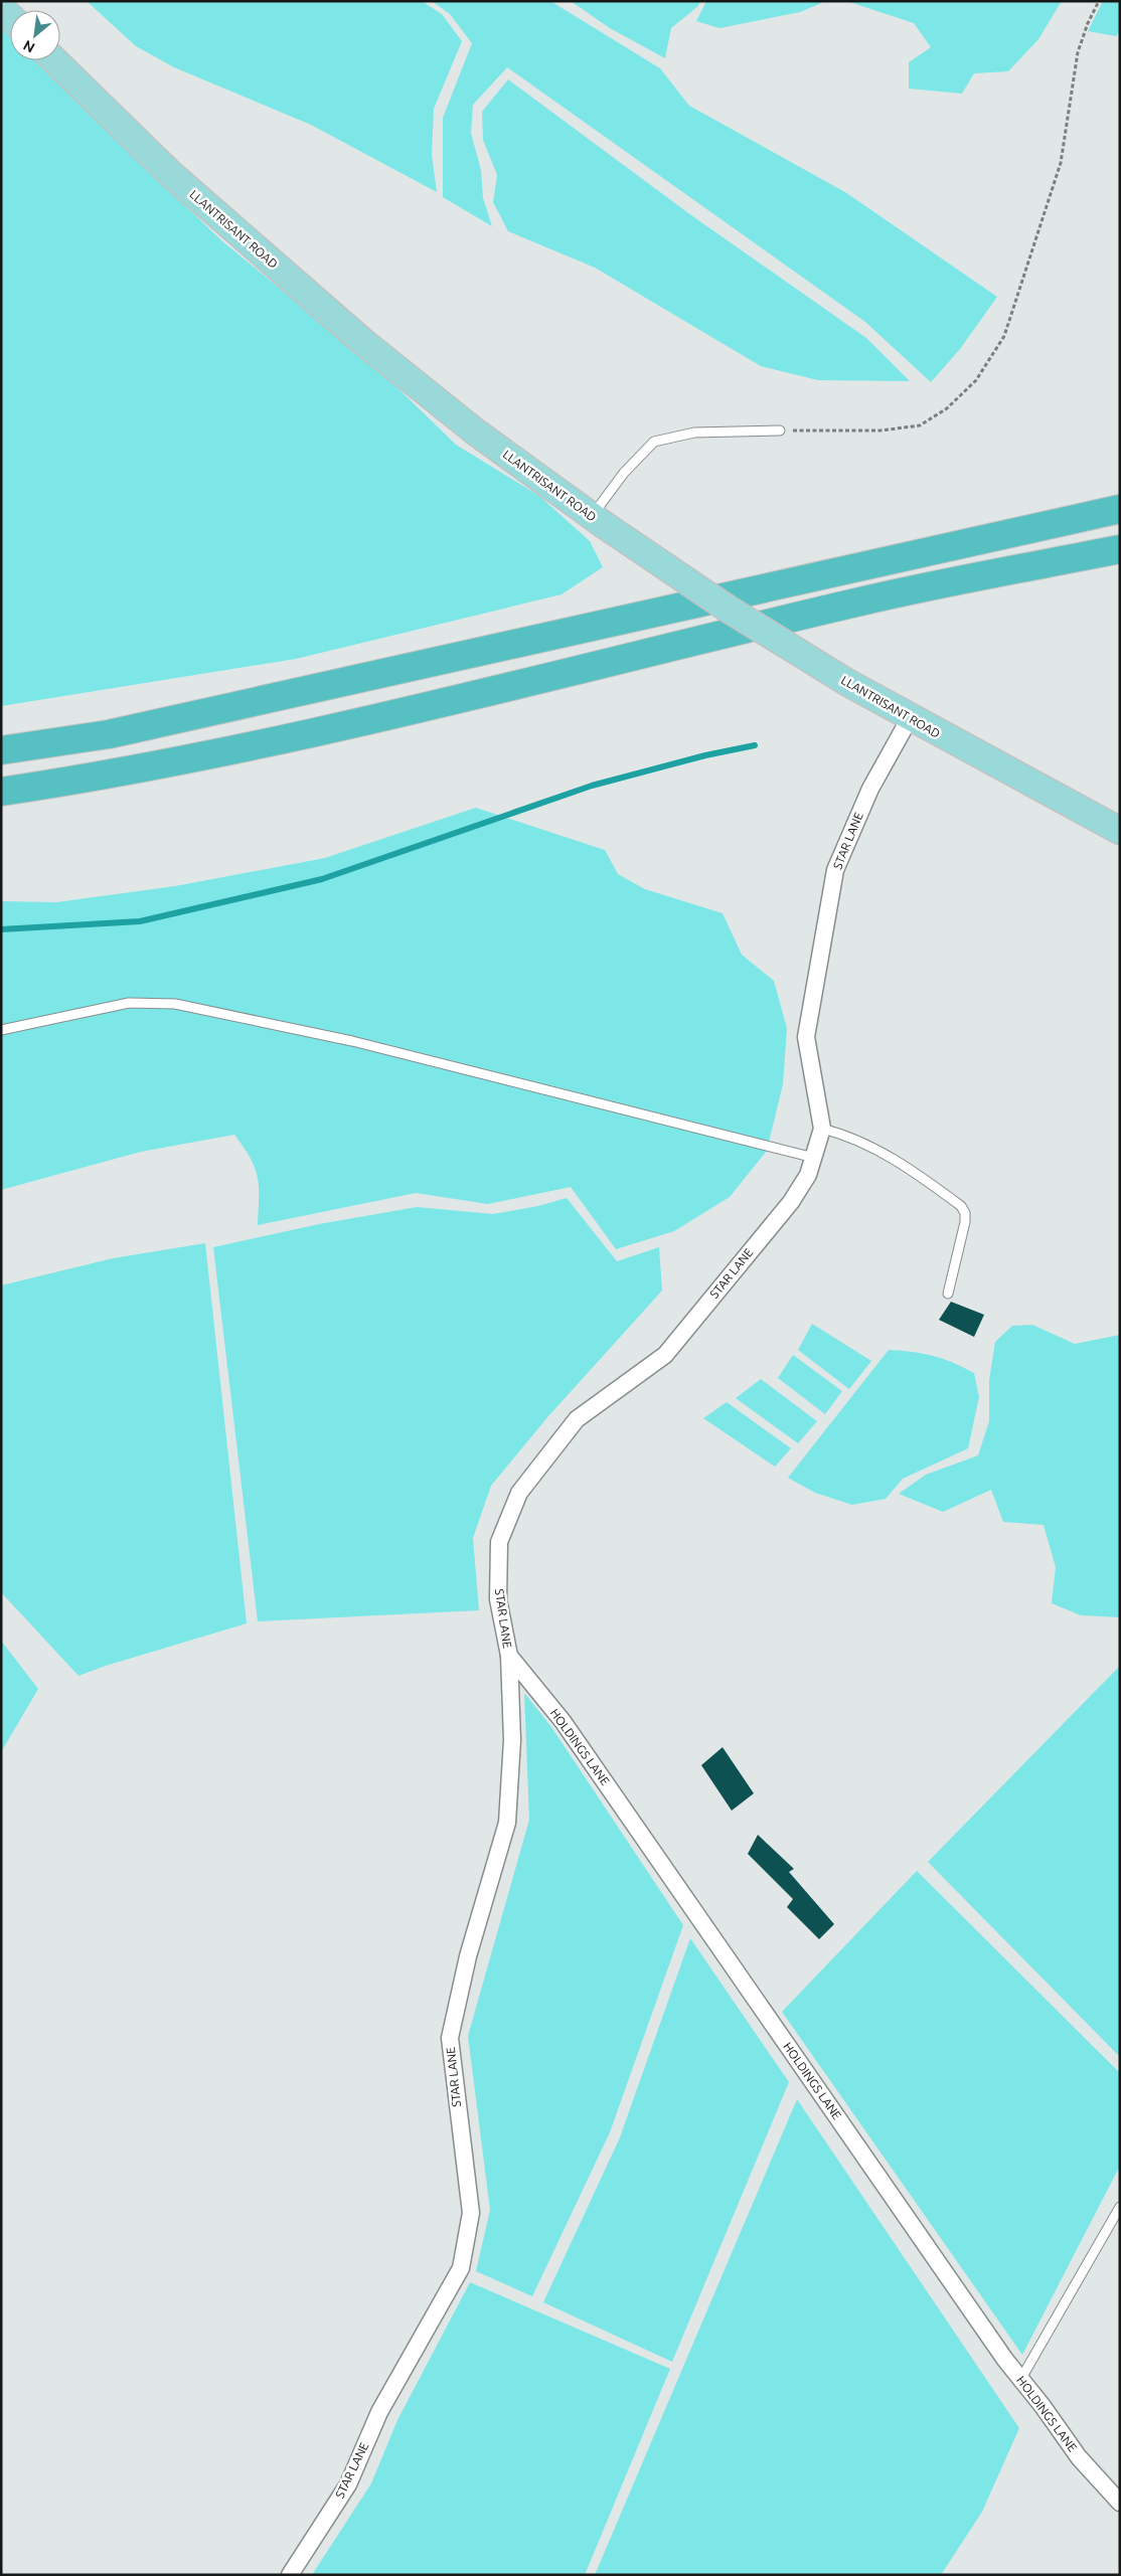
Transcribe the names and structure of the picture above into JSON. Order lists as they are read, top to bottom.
{
  "streets": {
    "main road": ["LLANTRISANT ROAD"],
    "street": ["STAR LANE", "HOLDINGS LANE"]
  },
  "crossings": [
    ["LLANTRISANT ROAD", "STAR LANE"],
    ["STAR LANE", "HOLDINGS LANE"]
  ],
  "north": "bottom left"
}
